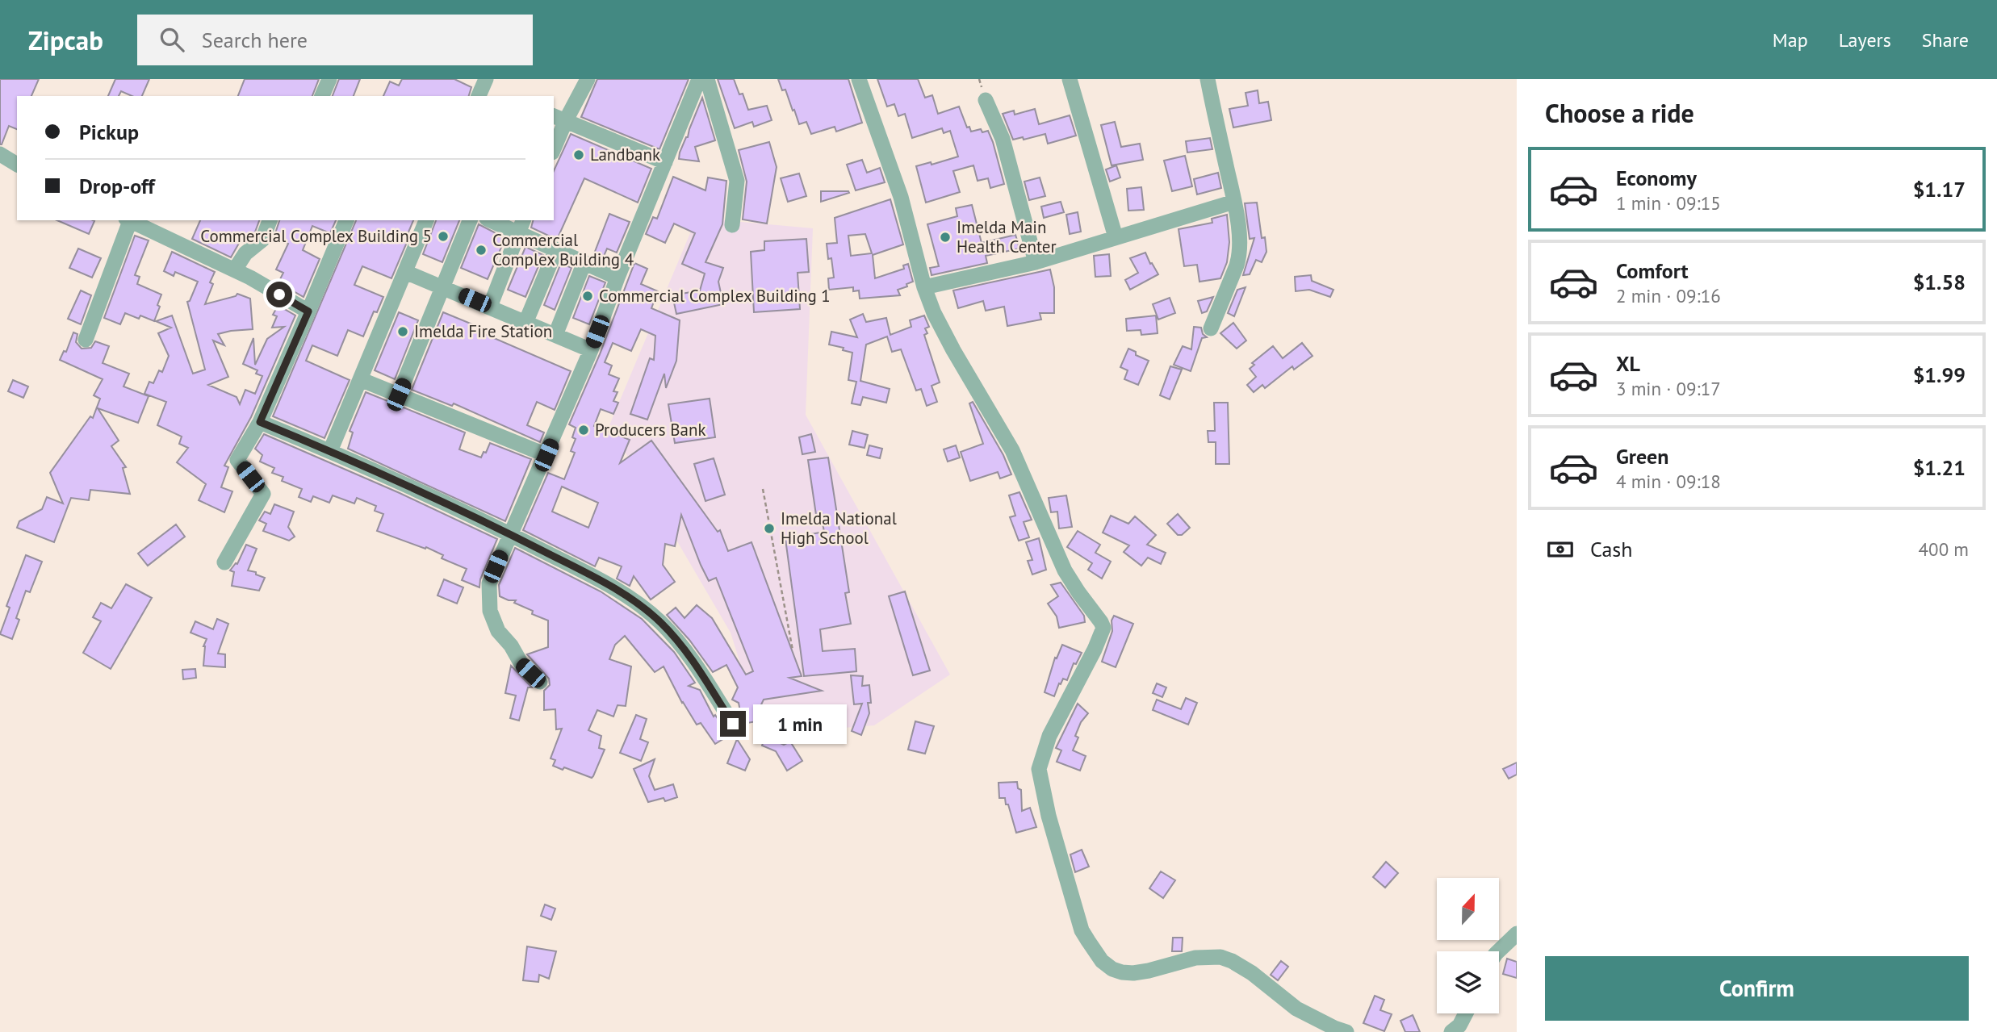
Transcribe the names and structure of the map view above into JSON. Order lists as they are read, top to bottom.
{
  "places": [
    "Landbank",
    "Commercial Complex Building 5",
    "Imelda Main Health Center",
    "Commercial Complex Building 4",
    "Commercial Complex Building 1",
    "Imelda Fire Station",
    "Producers Bank",
    "Imelda National High School"
  ],
  "north": "top",
  "page": {
    "header": "Zipcab",
    "search": "Search here",
    "nav": ["Map", "Layers", "Share"],
    "heading": "Choose a ride",
    "banner": ["Pickup", "Drop-off"],
    "list": [
      {
        "name": "Economy",
        "note": "1 min · 09:15",
        "value": "$1.17"
      },
      {
        "name": "Comfort",
        "note": "2 min · 09:16",
        "value": "$1.58"
      },
      {
        "name": "XL",
        "note": "3 min · 09:17",
        "value": "$1.99"
      },
      {
        "name": "Green",
        "note": "4 min · 09:18",
        "value": "$1.21"
      }
    ],
    "pay": ["Cash", "400 m"],
    "bubble": "1 min",
    "buttons": "Confirm"
  }
}
